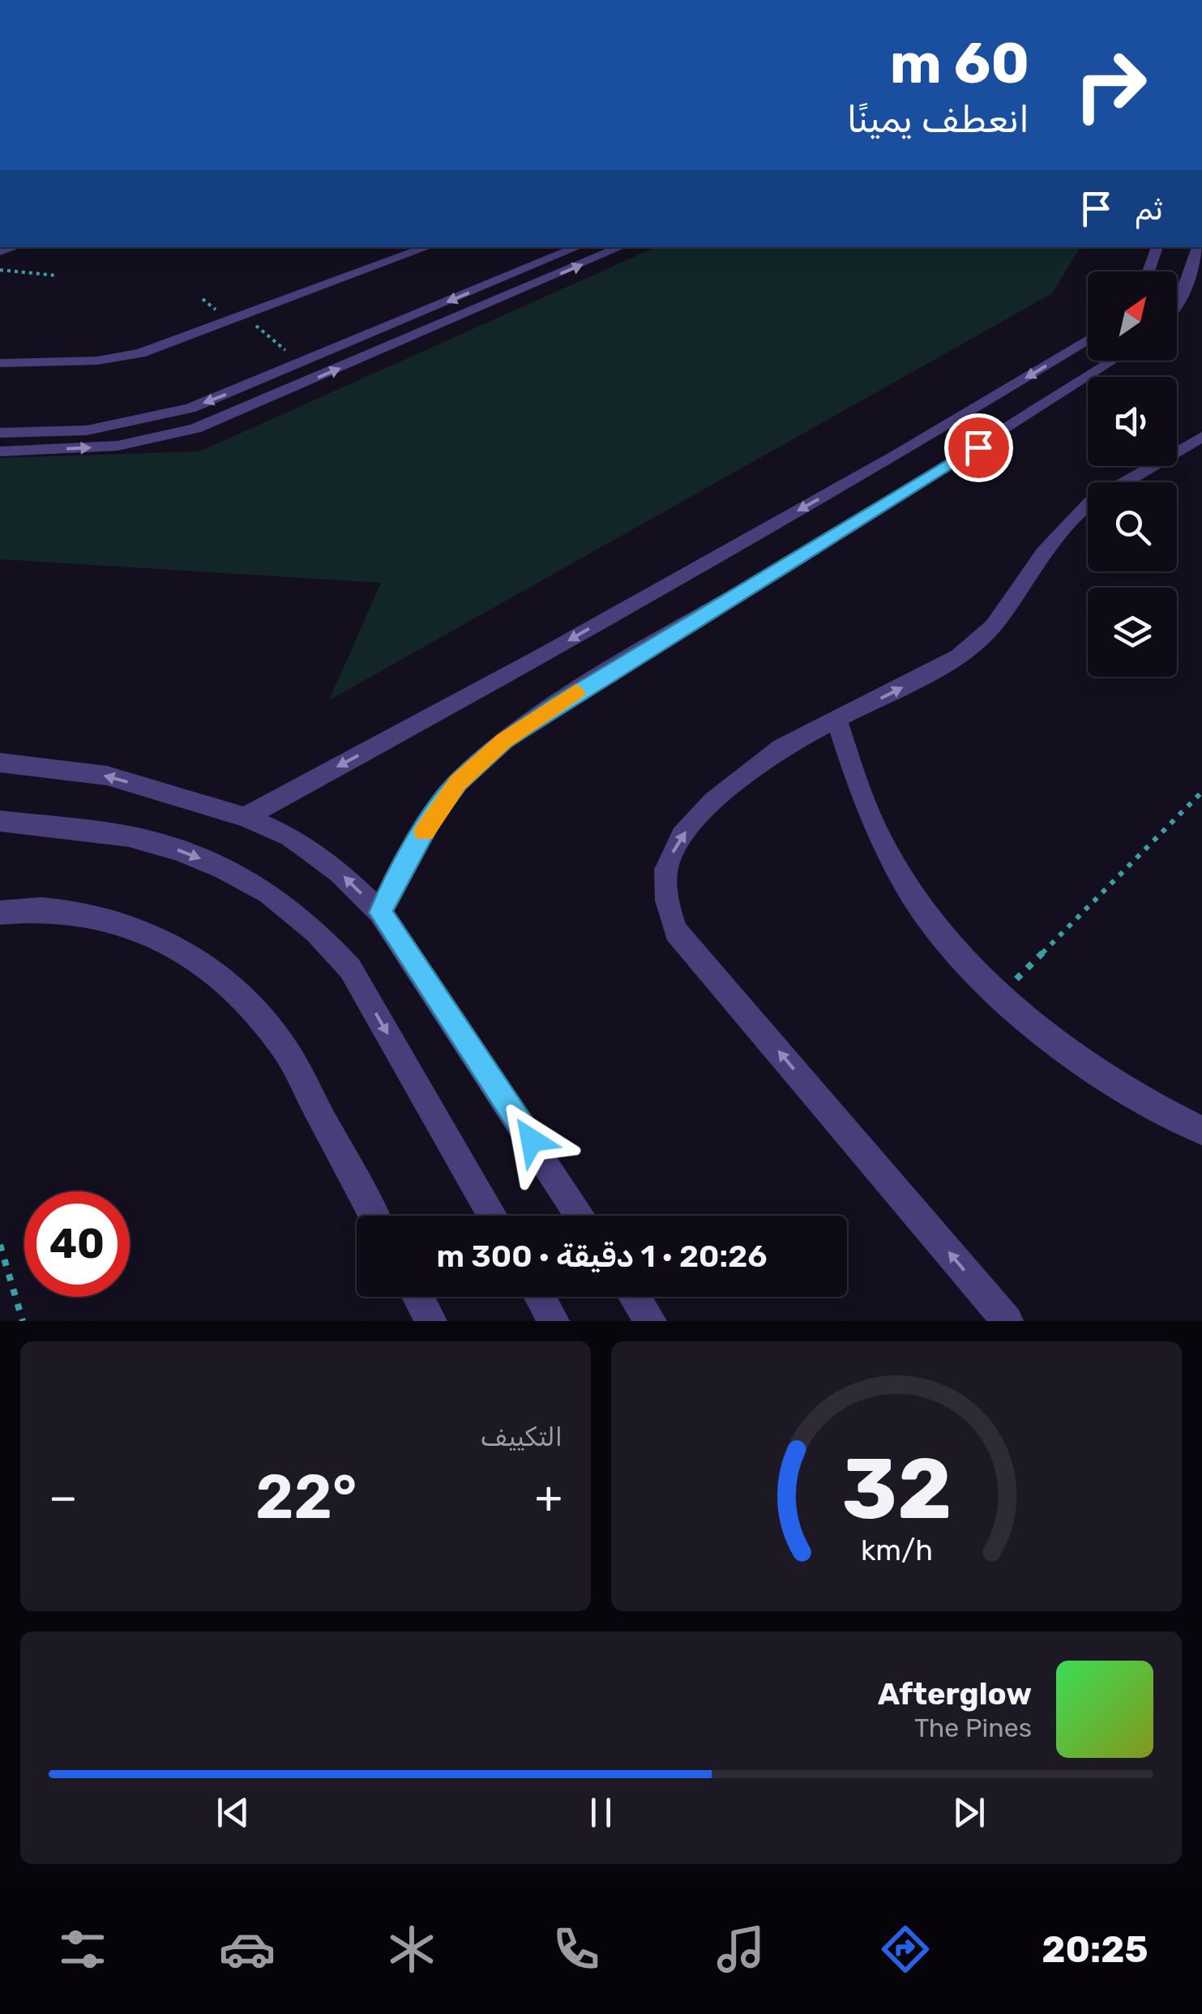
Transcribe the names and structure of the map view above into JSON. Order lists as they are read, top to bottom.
{
  "north": "top right",
  "page": {
    "turn": ["60 m", "انعطف يمينًا"],
    "then": "ثم",
    "limit": "40",
    "trip": "20:26 · 1 دقيقة · 300 m",
    "tile": "التكييف",
    "heat": ["−", "22°", "+"],
    "song": ["Afterglow", "The Pines"],
    "tabs": "20:25",
    "gauge": ["32", "km/h"]
  }
}
